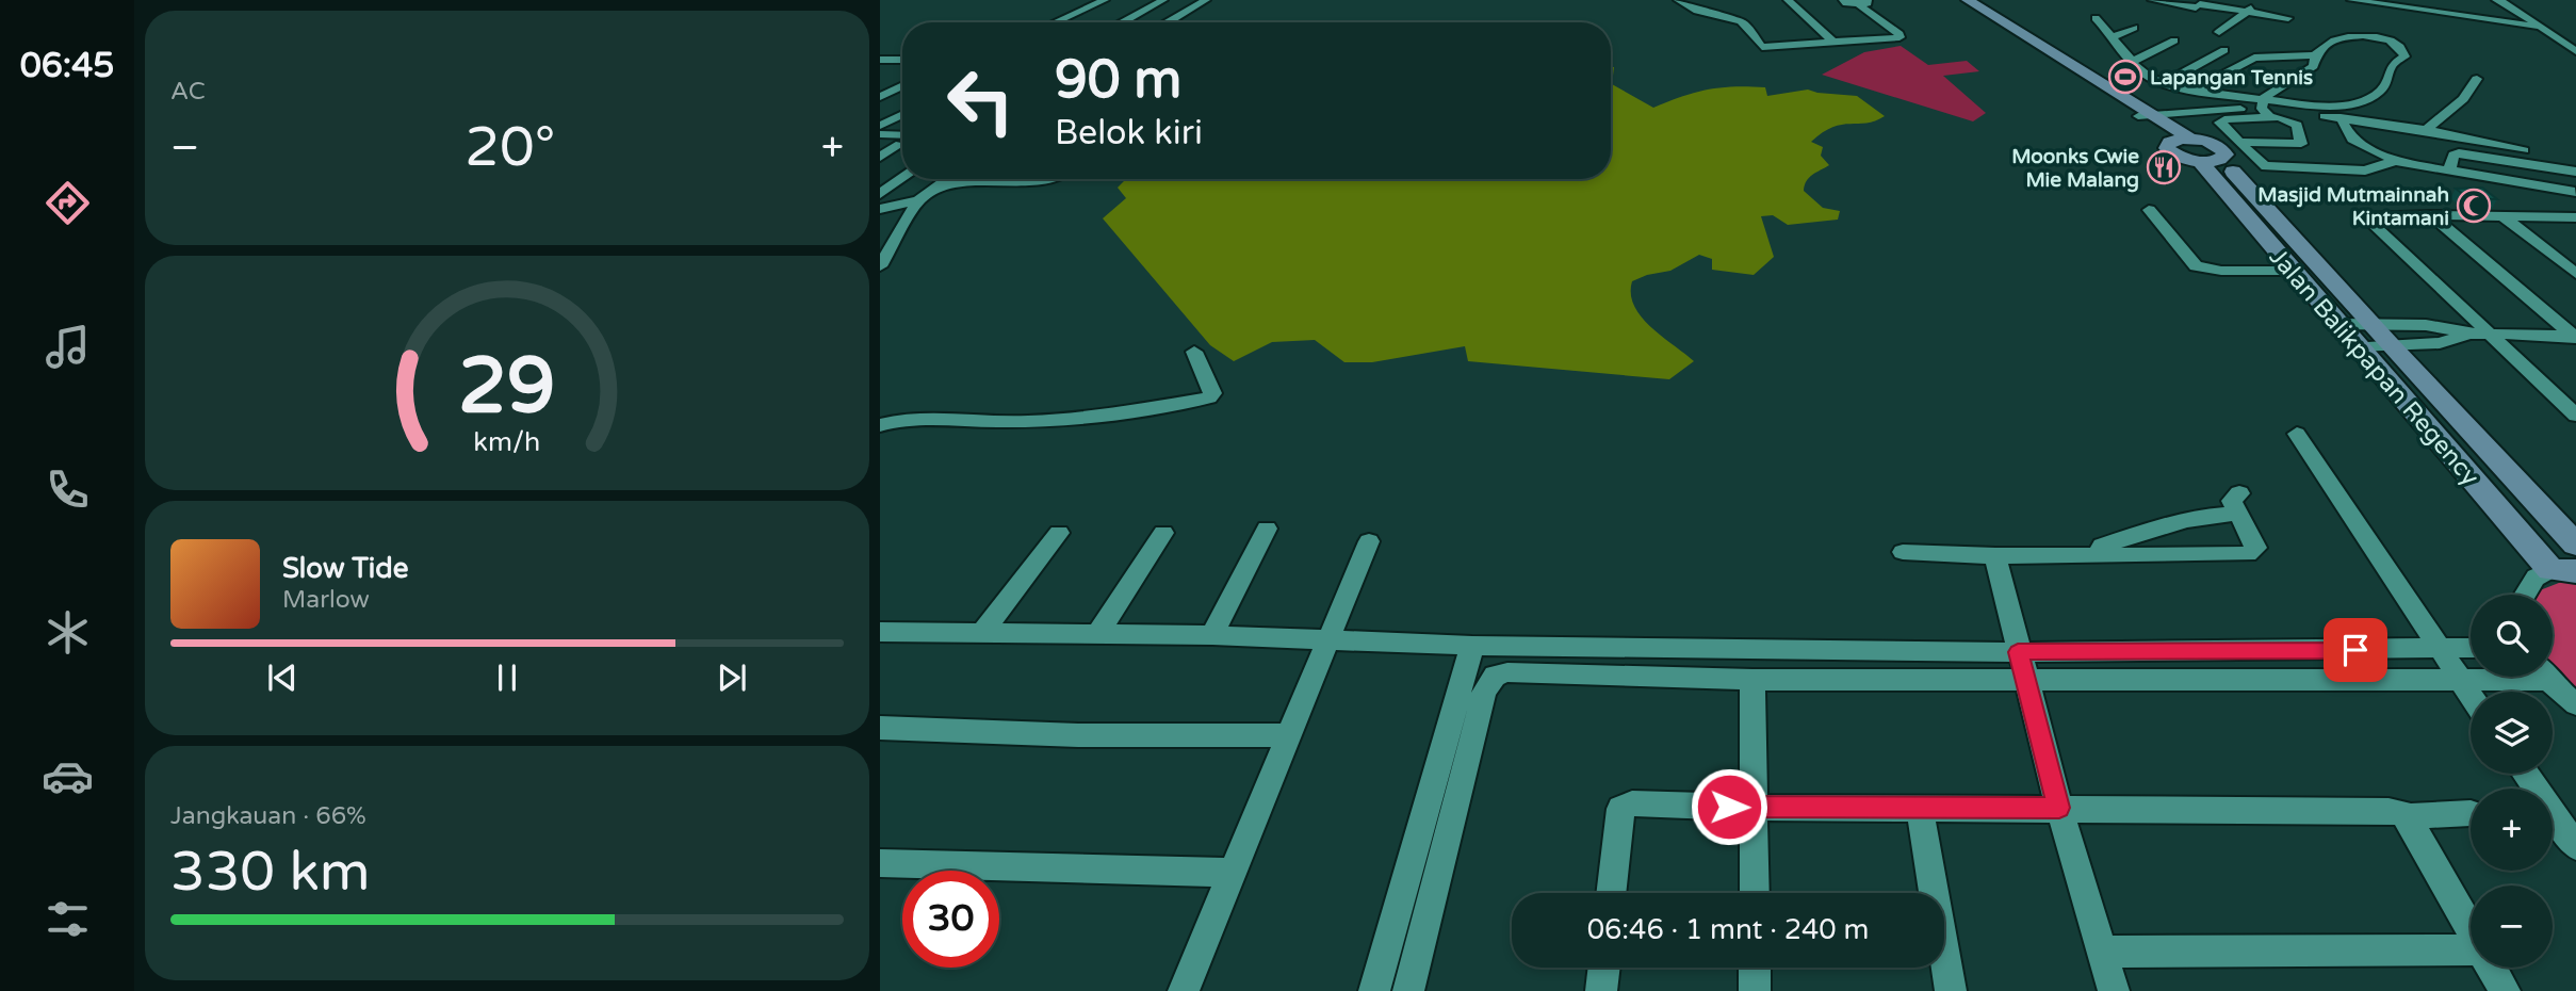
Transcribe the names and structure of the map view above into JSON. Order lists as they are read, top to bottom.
{
  "streets": {
    "street": ["Jalan Balikpapan Regency"]
  },
  "places": {
    "sports": ["Lapangan Tennis"],
    "restaurant": ["Moonks Cwie Mie Malang"],
    "mosque": ["Masjid Mutmainnah Kintamani"]
  },
  "page": {
    "tabs": "06:45",
    "tile": [
      "AC",
      ["Jangkauan · 66%", "330 km"]
    ],
    "turn": ["90 m", "Belok kiri"],
    "heat": ["−", "20°", "+"],
    "song": ["Slow Tide", "Marlow"],
    "map_buttons": ["+", "−"],
    "limit": "30",
    "trip": "06:46 · 1 mnt · 240 m",
    "gauge": ["29", "km/h"]
  }
}
